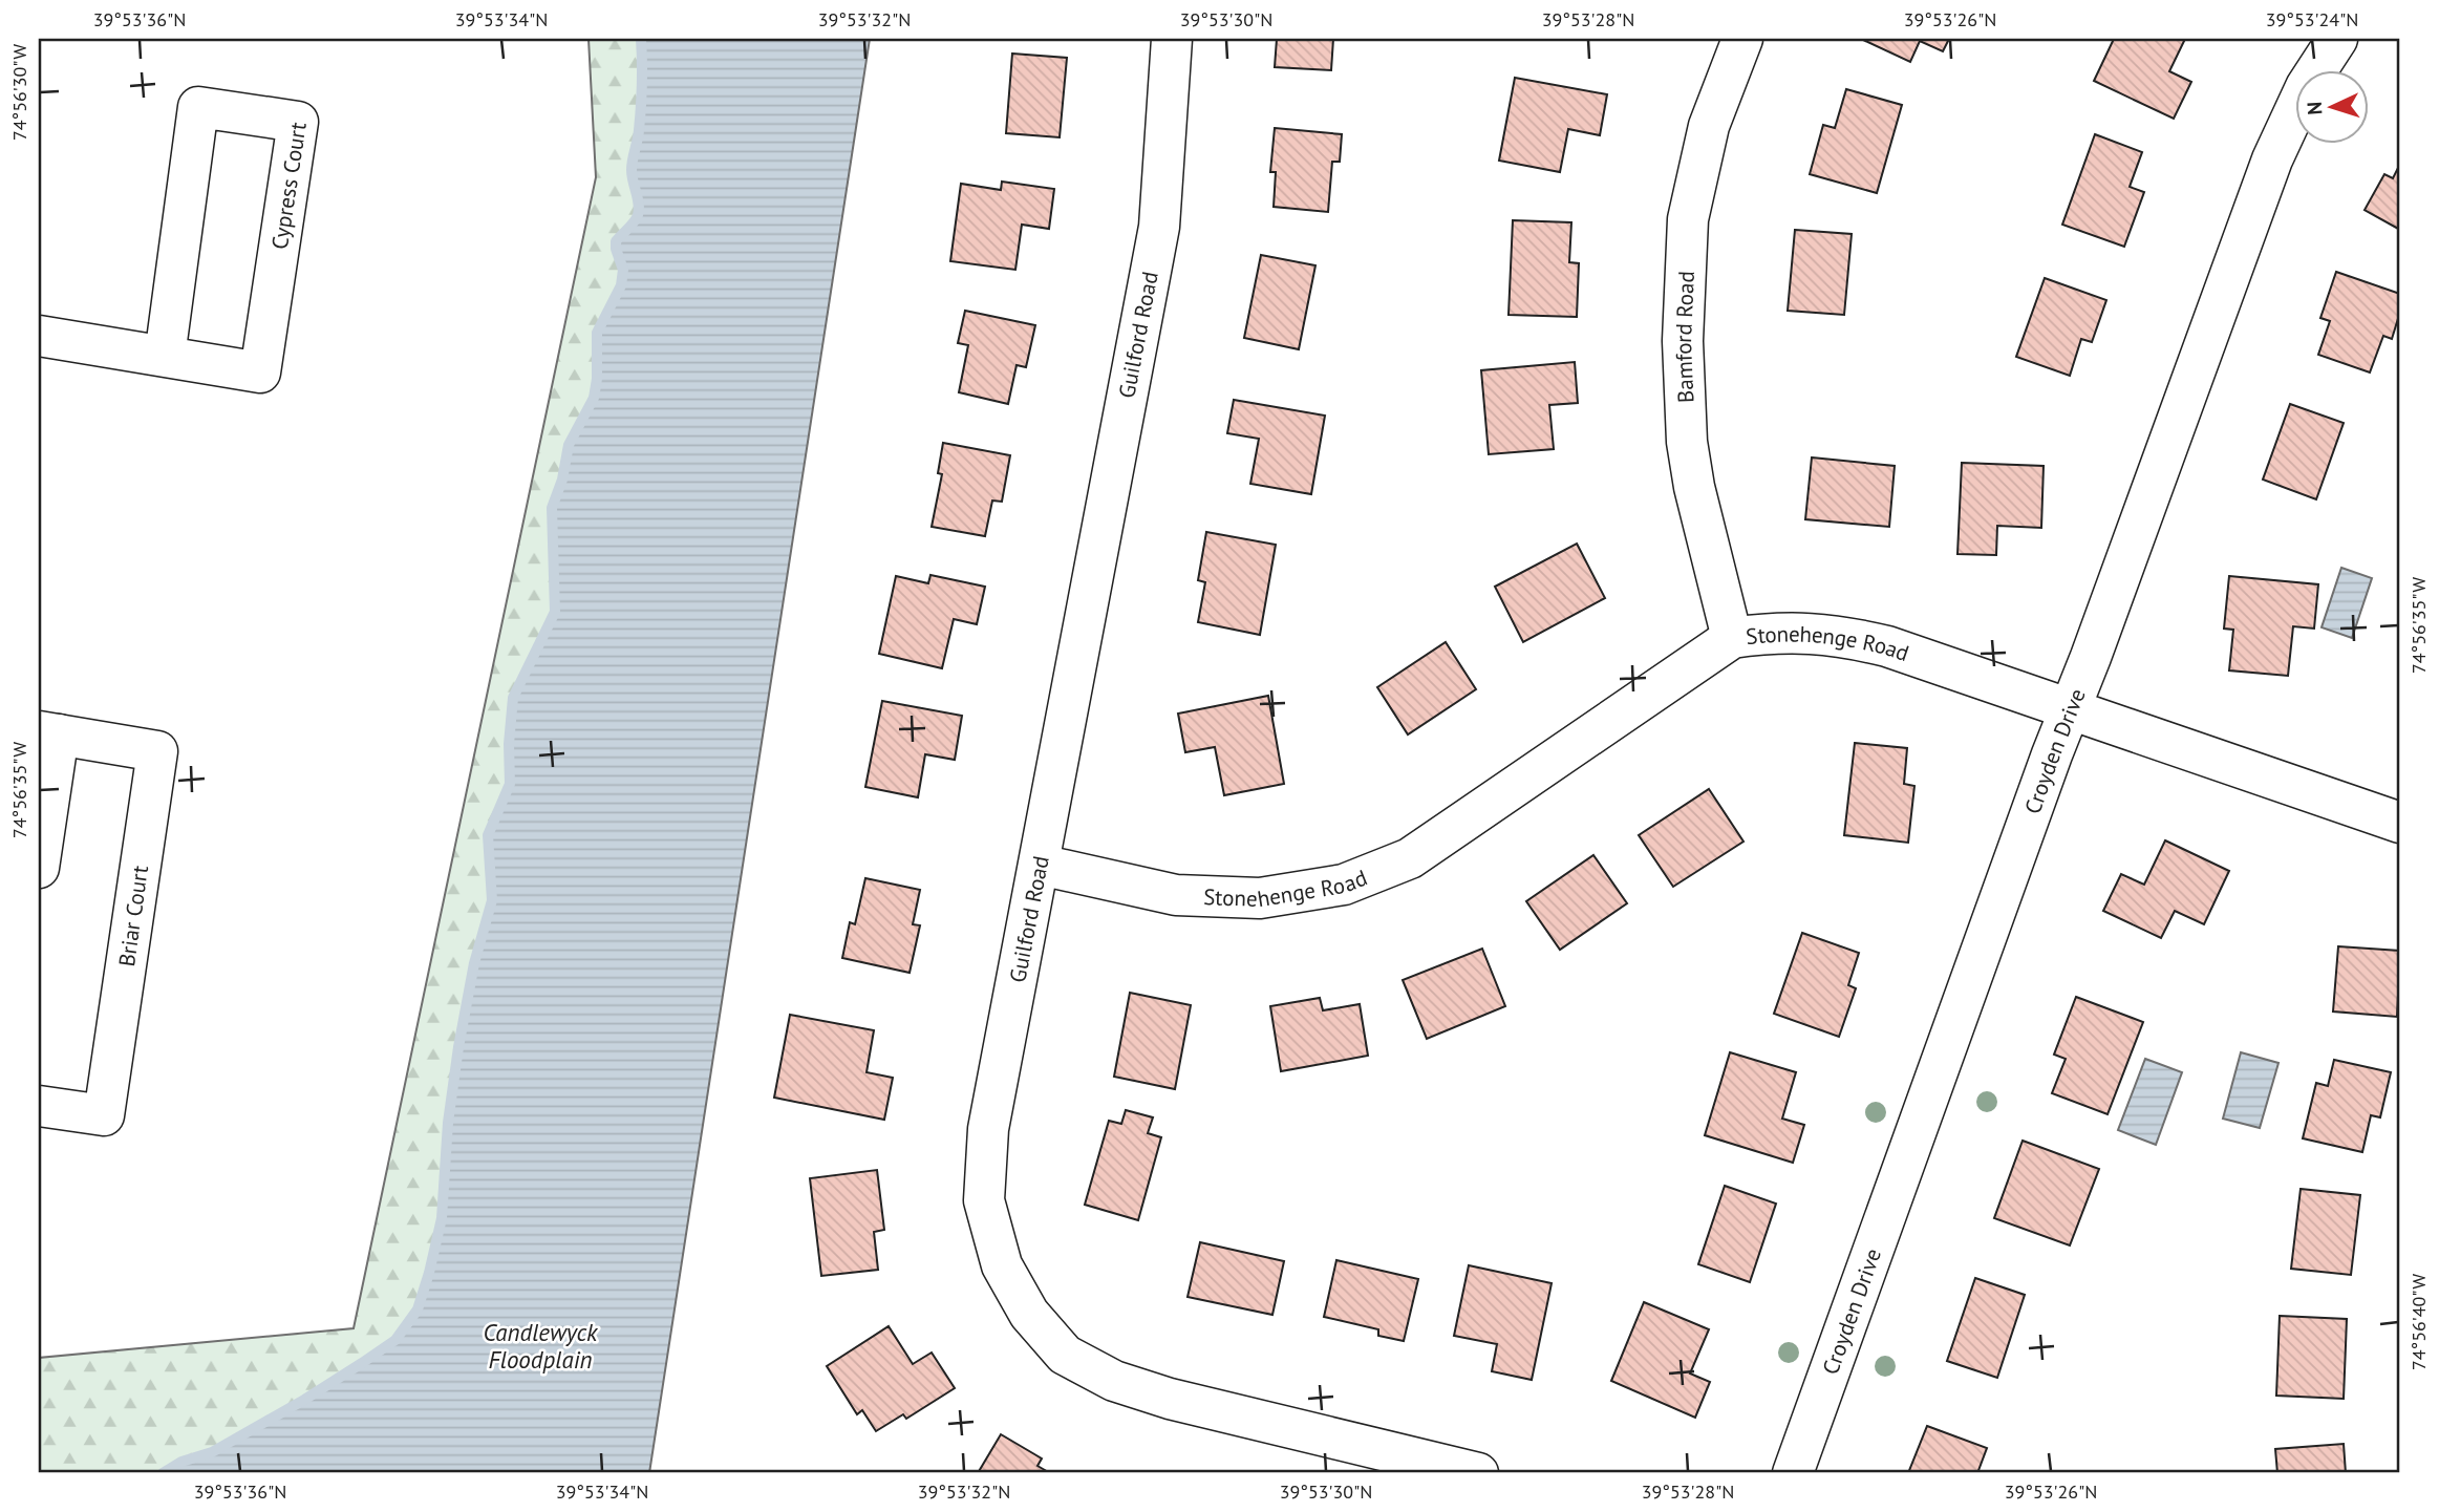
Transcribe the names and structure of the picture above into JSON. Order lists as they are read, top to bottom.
{
  "streets": {
    "street": [
      "Cypress Court",
      "Guilford Road",
      "Bamford Road",
      "Stonehenge Road",
      "Croyden Drive",
      "Briar Court"
    ]
  },
  "crossings": [
    ["Guilford Road", "Stonehenge Road"],
    ["Bamford Road", "Stonehenge Road"],
    ["Stonehenge Road", "Croyden Drive"]
  ],
  "water": ["Candlewyck Floodplain"],
  "north": "left",
  "coordinates": [
    "39°53'36\"N",
    "39°53'34\"N",
    "39°53'32\"N",
    "39°53'30\"N",
    "39°53'28\"N",
    "39°53'26\"N",
    "39°53'24\"N",
    "74°56'30\"W",
    "74°56'35\"W",
    "74°56'40\"W"
  ]
}
